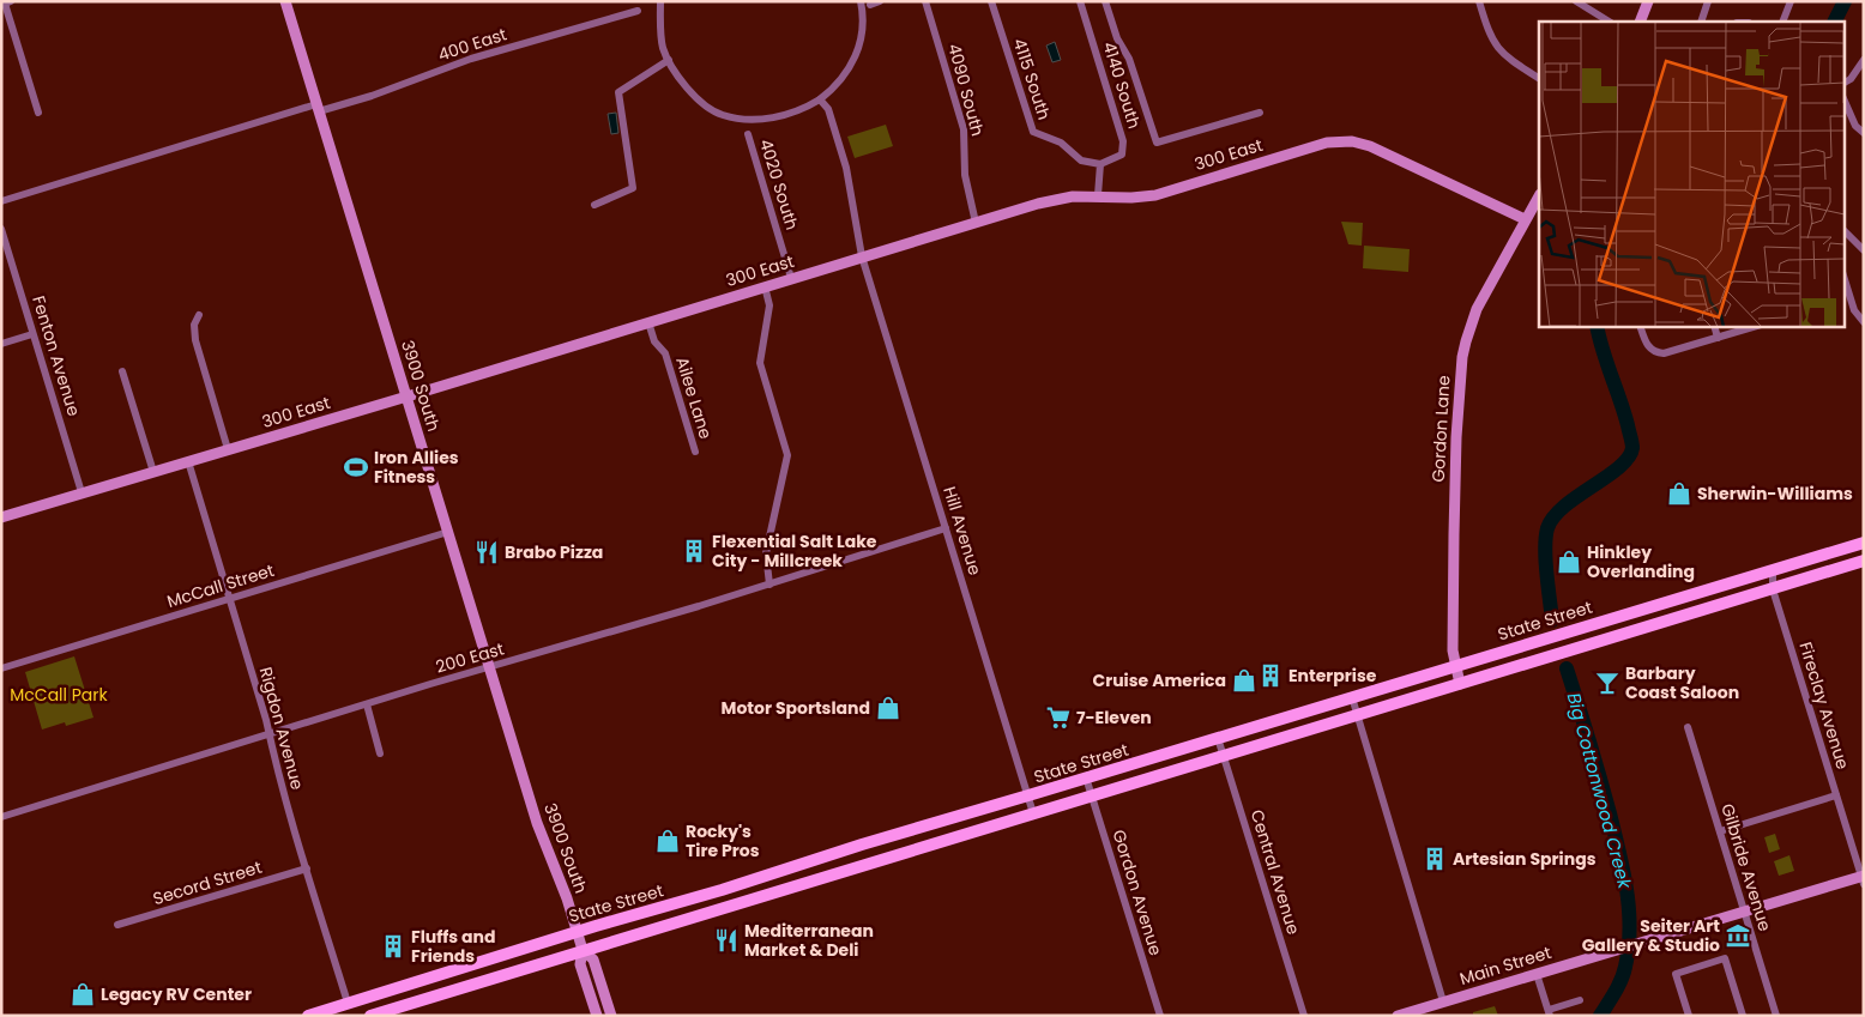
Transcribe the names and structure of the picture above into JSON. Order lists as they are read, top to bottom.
{
  "streets": {
    "main road": ["State Street"],
    "street": [
      "400 East",
      "4115 South",
      "4140 South",
      "4090 South",
      "300 East",
      "4020 South",
      "Fenton Avenue",
      "3900 South",
      "Ailee Lane",
      "Gordon Lane",
      "Hill Avenue",
      "McCall Street",
      "200 East",
      "Fireclay Avenue",
      "Rigdon Avenue",
      "Gilbride Avenue",
      "Central Avenue",
      "Secord Street",
      "Gordon Avenue",
      "Main Street"
    ]
  },
  "crossings": [
    ["400 East", "3900 South"],
    ["4115 South", "4140 South"],
    ["4090 South", "300 East"],
    ["300 East", "4020 South"],
    ["300 East", "Fenton Avenue"],
    ["300 East", "3900 South"],
    ["300 East", "Ailee Lane"],
    ["300 East", "Gordon Lane"],
    ["300 East", "Hill Avenue"],
    ["300 East", "Rigdon Avenue"],
    ["3900 South", "McCall Street"],
    ["3900 South", "State Street"],
    ["3900 South", "200 East"],
    ["Gordon Lane", "State Street"],
    ["Hill Avenue", "State Street"],
    ["Hill Avenue", "200 East"],
    ["McCall Street", "Rigdon Avenue"],
    ["State Street", "Fireclay Avenue"],
    ["State Street", "Rigdon Avenue"],
    ["State Street", "Central Avenue"],
    ["State Street", "Gordon Avenue"],
    ["200 East", "Rigdon Avenue"],
    ["Fireclay Avenue", "Main Street"],
    ["Rigdon Avenue", "Secord Street"],
    ["Gilbride Avenue", "Main Street"]
  ],
  "water": ["Big Cottonwood Creek"],
  "parks": ["McCall Park"],
  "places": {
    "sports": ["Iron Allies Fitness"],
    "shop": [
      "Sherwin-Williams",
      "Hinkley Overlanding",
      "Cruise America",
      "Motor Sportsland",
      "Rocky's Tire Pros",
      "Legacy RV Center"
    ],
    "building": [
      "Flexential Salt Lake City - Millcreek",
      "Enterprise",
      "Artesian Springs",
      "Fluffs and Friends"
    ],
    "restaurant": ["Brabo Pizza", "Mediterranean Market & Deli"],
    "bar": ["Barbary Coast Saloon"],
    "supermarket": ["7-Eleven"],
    "museum": ["Seiter Art Gallery & Studio"]
  }
}
